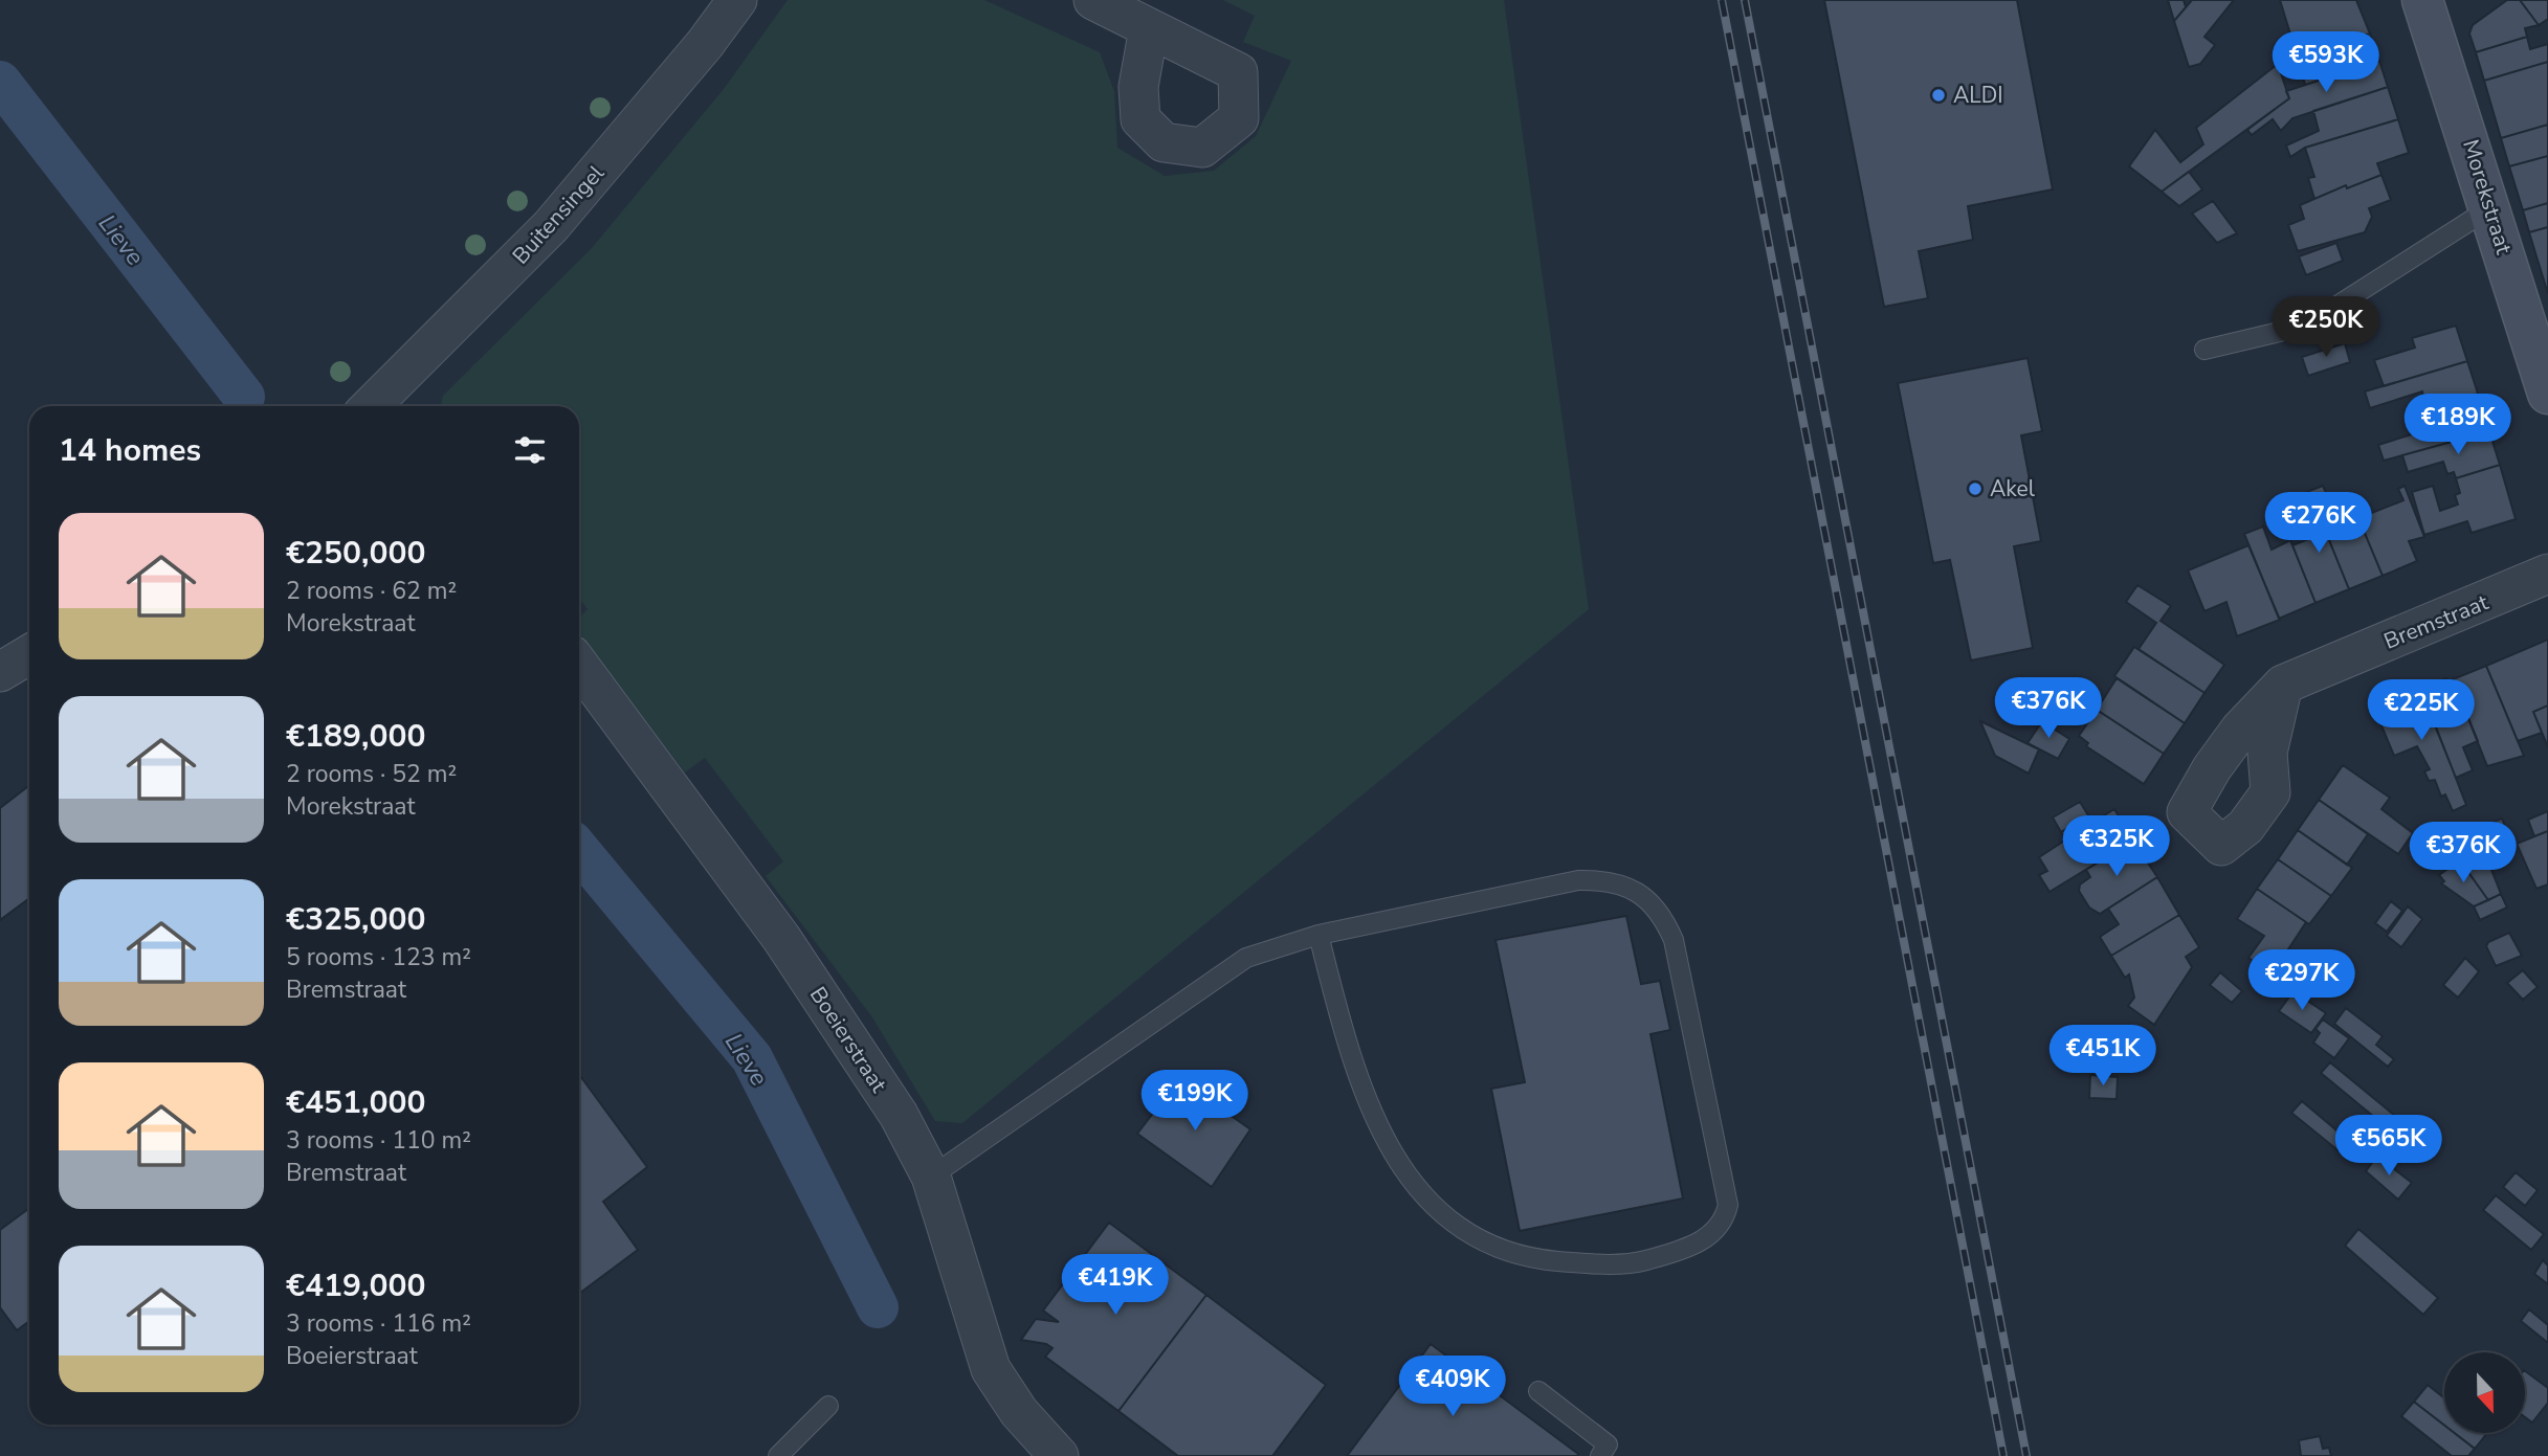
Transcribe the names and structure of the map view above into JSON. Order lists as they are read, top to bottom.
{
  "streets": {
    "street": [
      "Morekstraat",
      "Buitensingel",
      "Bremstraat",
      "Boeierstraat"
    ]
  },
  "water": ["Lieve"],
  "places": ["ALDI", "Akel"],
  "north": "bottom",
  "page": {
    "price": [
      "€593K",
      "€250K",
      "€189K",
      "€276K",
      "€376K",
      "€225K",
      "€325K",
      "€376K",
      "€297K",
      "€451K",
      "€199K",
      "€565K",
      "€419K",
      "€409K"
    ],
    "heading": "14 homes",
    "list": [
      {
        "name": "€250,000",
        "note": "2 rooms · 62 m² · Morekstraat"
      },
      {
        "name": "€189,000",
        "note": "2 rooms · 52 m² · Morekstraat"
      },
      {
        "name": "€325,000",
        "note": "5 rooms · 123 m² · Bremstraat"
      },
      {
        "name": "€451,000",
        "note": "3 rooms · 110 m² · Bremstraat"
      },
      {
        "name": "€419,000",
        "note": "3 rooms · 116 m² · Boeierstraat"
      }
    ]
  }
}
